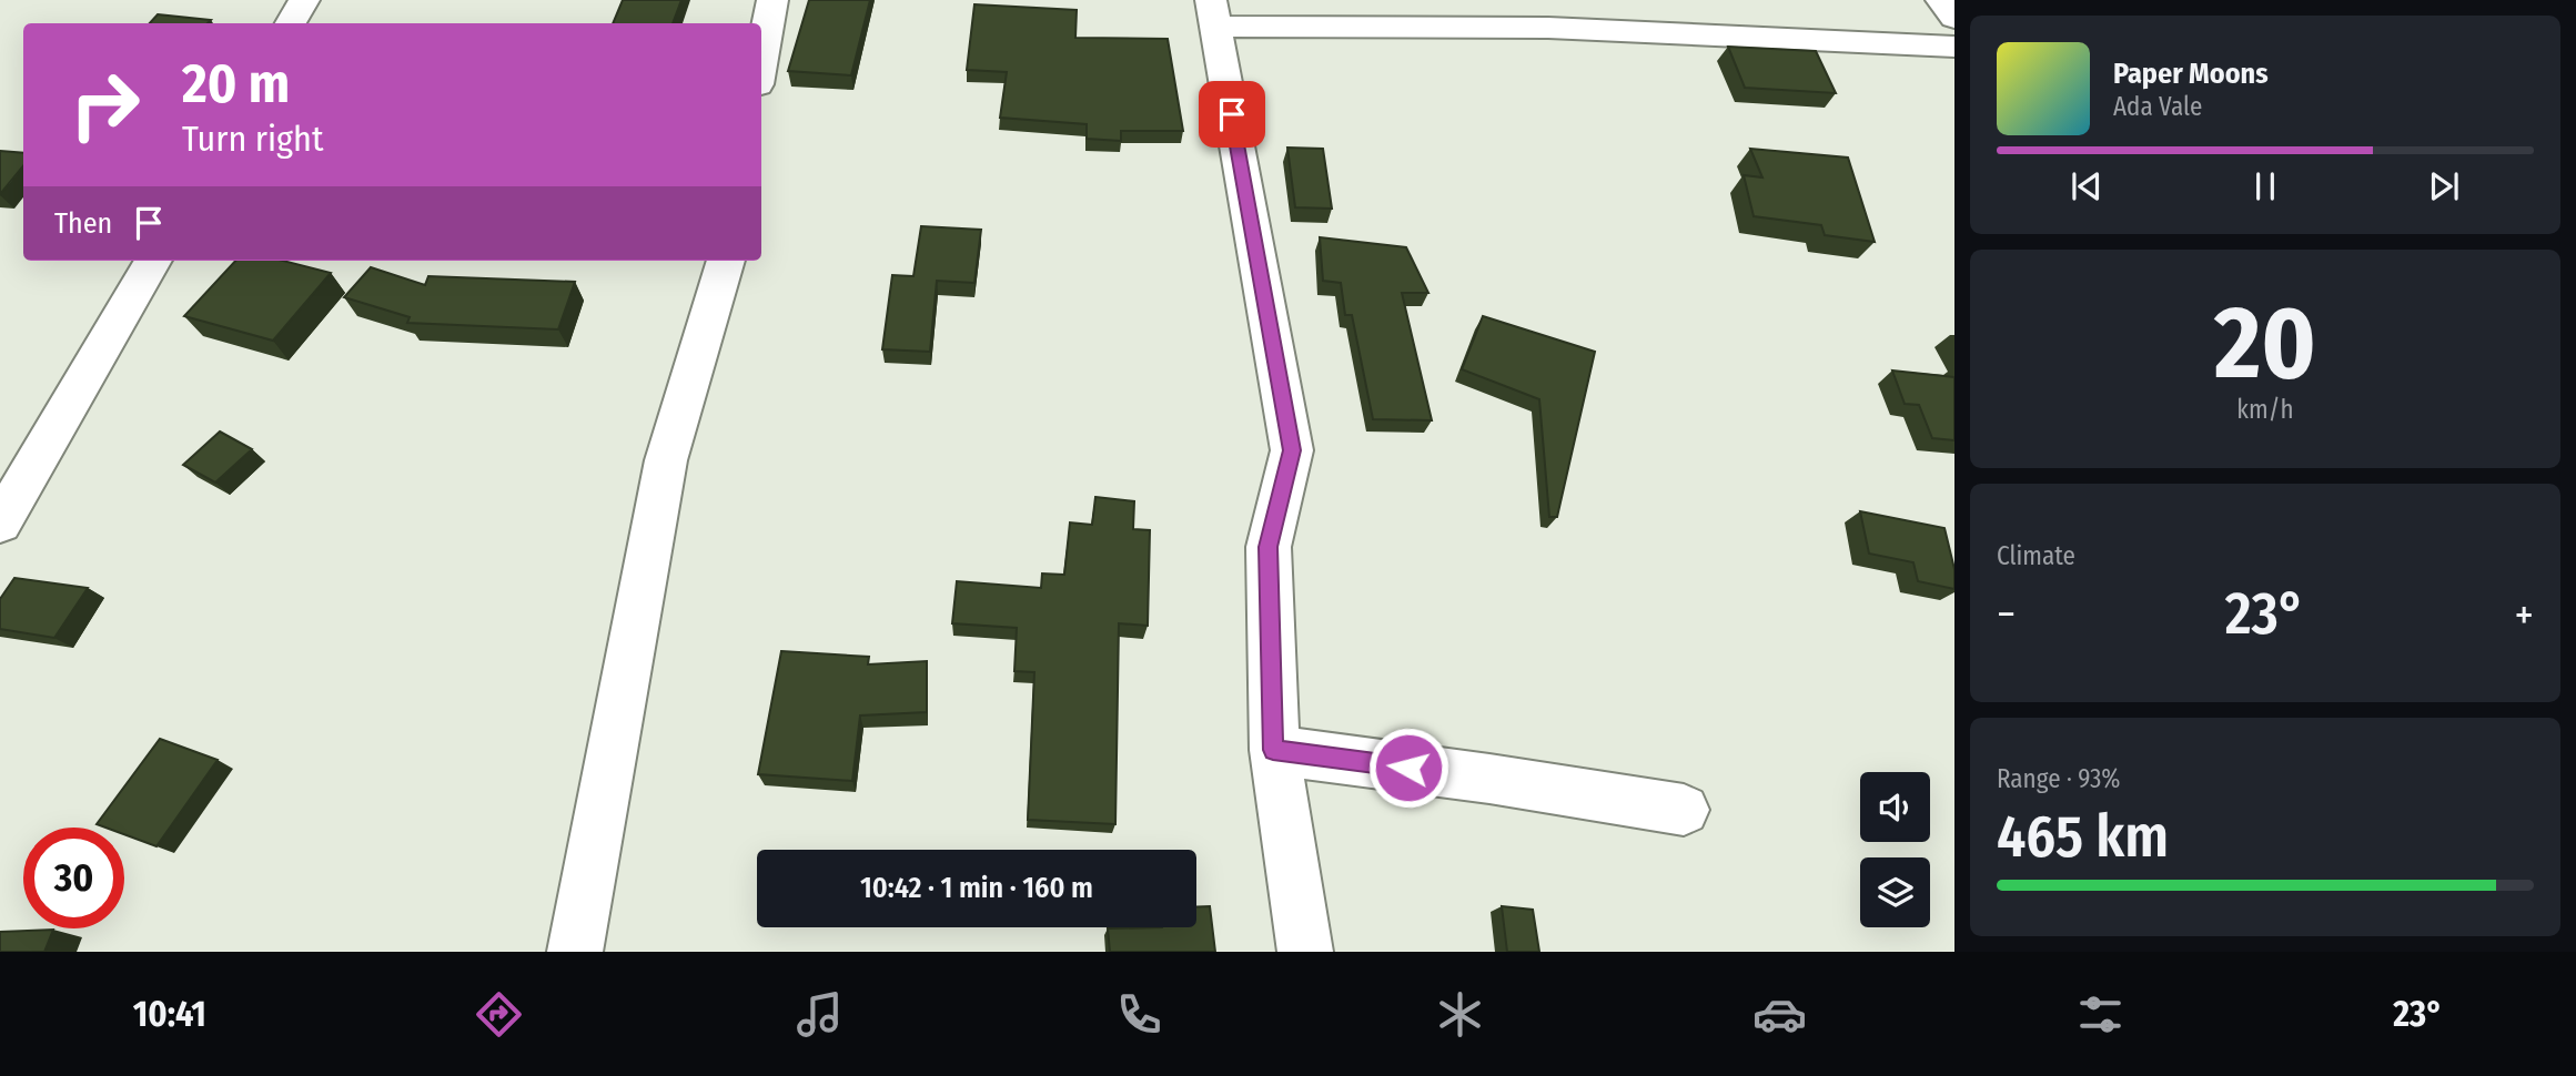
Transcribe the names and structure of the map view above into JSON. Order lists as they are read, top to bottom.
{
  "page": {
    "turn": ["20 m", "Turn right"],
    "song": ["Paper Moons", "Ada Vale"],
    "then": "Then",
    "tile": [
      ["20", "km/h"],
      "Climate",
      ["Range · 93%", "465 km"]
    ],
    "heat": ["−", "23°", "+"],
    "limit": "30",
    "trip": "10:42 · 1 min · 160 m",
    "tabs": ["10:41", "23°"]
  }
}
